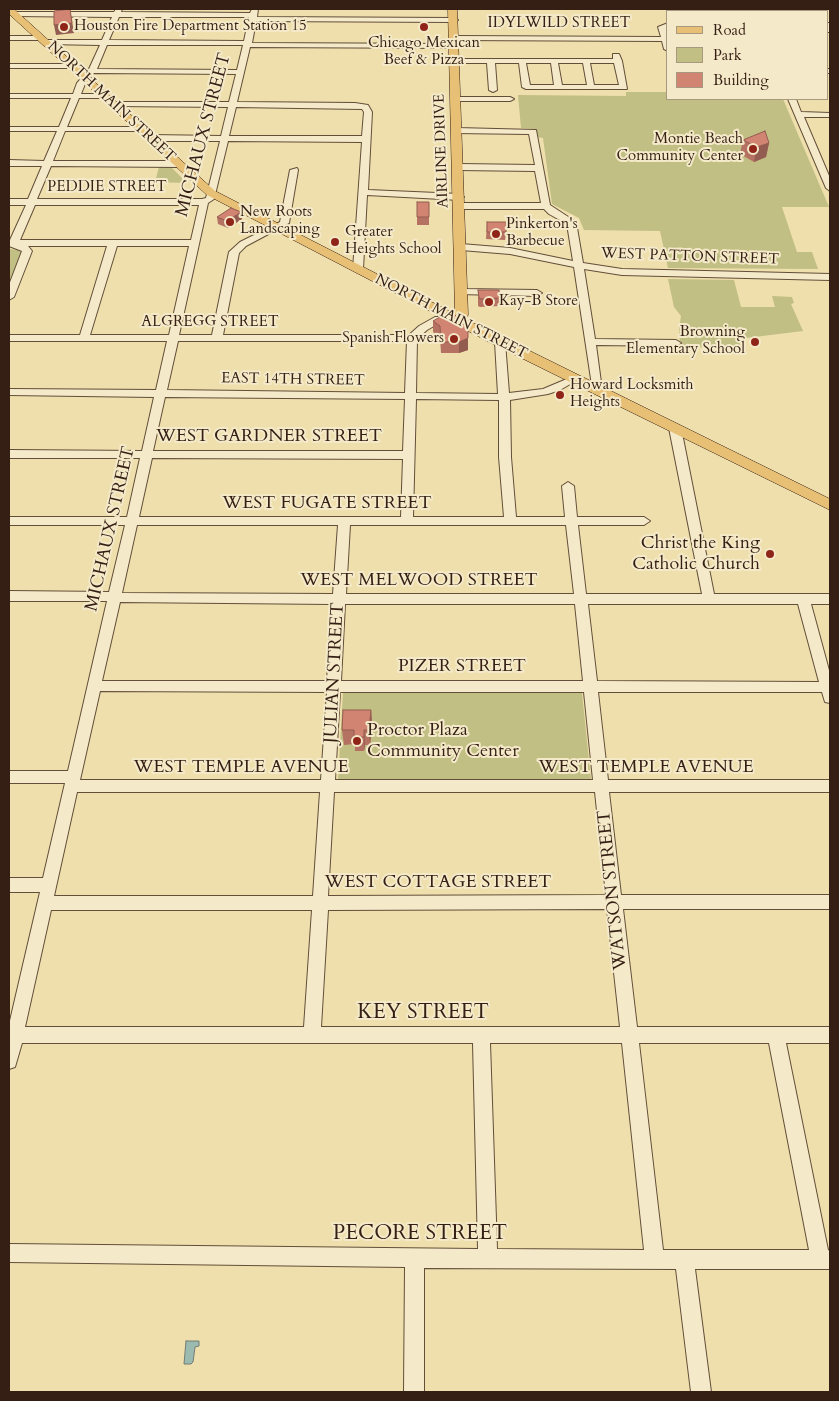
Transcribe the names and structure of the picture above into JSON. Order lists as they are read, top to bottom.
{
  "streets": {
    "main road": ["NORTH MAIN STREET", "AIRLINE DRIVE"],
    "street": [
      "IDYLWILD STREET",
      "MICHAUX STREET",
      "PEDDIE STREET",
      "WEST PATTON STREET",
      "ALGREGG STREET",
      "EAST 14TH STREET",
      "WEST GARDNER STREET",
      "WEST FUGATE STREET",
      "WEST MELWOOD STREET",
      "PIZER STREET",
      "JULIAN STREET",
      "WEST TEMPLE AVENUE",
      "WEST COTTAGE STREET",
      "WATSON STREET",
      "KEY STREET",
      "PECORE STREET"
    ]
  },
  "crossings": [
    ["IDYLWILD STREET", "NORTH MAIN STREET"],
    ["IDYLWILD STREET", "MICHAUX STREET"],
    ["IDYLWILD STREET", "AIRLINE DRIVE"],
    ["NORTH MAIN STREET", "MICHAUX STREET"],
    ["NORTH MAIN STREET", "AIRLINE DRIVE"],
    ["NORTH MAIN STREET", "PEDDIE STREET"],
    ["NORTH MAIN STREET", "EAST 14TH STREET"],
    ["MICHAUX STREET", "PEDDIE STREET"],
    ["MICHAUX STREET", "ALGREGG STREET"],
    ["MICHAUX STREET", "EAST 14TH STREET"],
    ["MICHAUX STREET", "WEST GARDNER STREET"],
    ["MICHAUX STREET", "WEST FUGATE STREET"],
    ["MICHAUX STREET", "WEST MELWOOD STREET"],
    ["MICHAUX STREET", "PIZER STREET"],
    ["MICHAUX STREET", "WEST TEMPLE AVENUE"],
    ["MICHAUX STREET", "WEST COTTAGE STREET"],
    ["MICHAUX STREET", "KEY STREET"],
    ["AIRLINE DRIVE", "WEST PATTON STREET"],
    ["WEST FUGATE STREET", "JULIAN STREET"],
    ["WEST FUGATE STREET", "WATSON STREET"],
    ["WEST MELWOOD STREET", "JULIAN STREET"],
    ["WEST MELWOOD STREET", "WATSON STREET"],
    ["PIZER STREET", "JULIAN STREET"],
    ["PIZER STREET", "WATSON STREET"],
    ["JULIAN STREET", "WEST TEMPLE AVENUE"],
    ["JULIAN STREET", "WEST COTTAGE STREET"],
    ["JULIAN STREET", "KEY STREET"],
    ["WEST TEMPLE AVENUE", "WATSON STREET"],
    ["WEST COTTAGE STREET", "WATSON STREET"],
    ["WATSON STREET", "KEY STREET"],
    ["WATSON STREET", "PECORE STREET"]
  ],
  "places": [
    "Houston Fire Department Station 15",
    "Chicago Mexican Beef & Pizza",
    "Montie Beach Community Center",
    "New Roots Landscaping",
    "Pinkerton's Barbecue",
    "Greater Heights School",
    "Kay-B Store",
    "Spanish Flowers",
    "Browning Elementary School",
    "Howard Locksmith Heights",
    "Christ the King Catholic Church",
    "Proctor Plaza Community Center"
  ],
  "legend": ["Road", "Park", "Building"]
}
